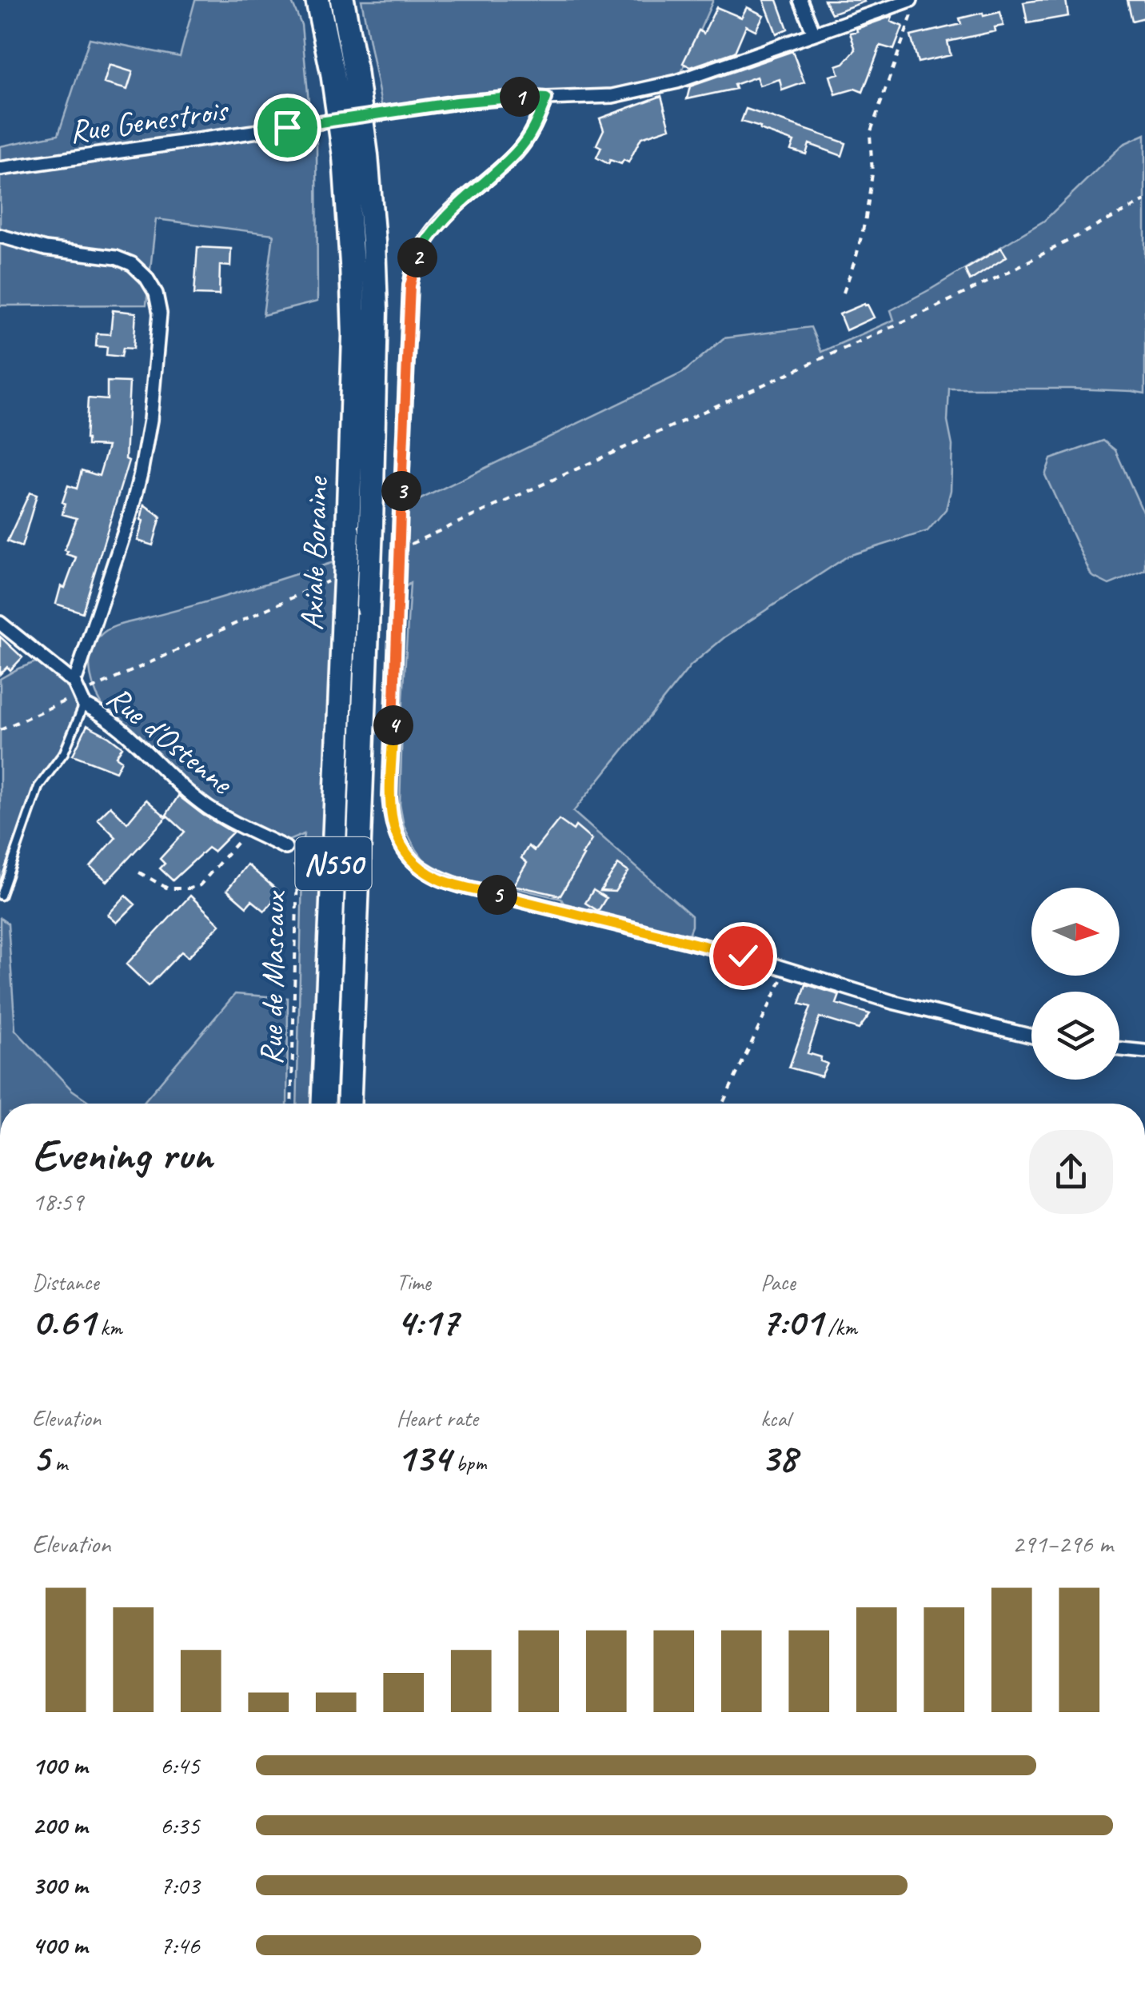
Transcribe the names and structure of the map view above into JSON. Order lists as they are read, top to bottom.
{
  "streets": {
    "highway": ["Axiale Boraine", "N550"],
    "street": ["Rue Genestrois", "Rue d'Ostenne"],
    "path": ["Rue de Mascaux"]
  },
  "crossings": [
    ["Rue d'Ostenne", "Rue de Mascaux"]
  ],
  "north": "right",
  "page": {
    "pins": [
      "1",
      "2",
      "3",
      "4",
      "5"
    ],
    "heading": ["Evening run", "18:59"],
    "stats": [
      ["Distance", "0.61 km"],
      ["Time", "4:17"],
      ["Pace", "7:01 /km"],
      ["Elevation", "5 m"],
      ["Heart rate", "134 bpm"],
      ["kcal", "38"]
    ],
    "chart": ["Elevation", "291–296 m"],
    "list": [
      {
        "name": "100 m",
        "note": "6:45"
      },
      {
        "name": "200 m",
        "note": "6:35"
      },
      {
        "name": "300 m",
        "note": "7:03"
      },
      {
        "name": "400 m",
        "note": "7:46"
      }
    ]
  }
}
